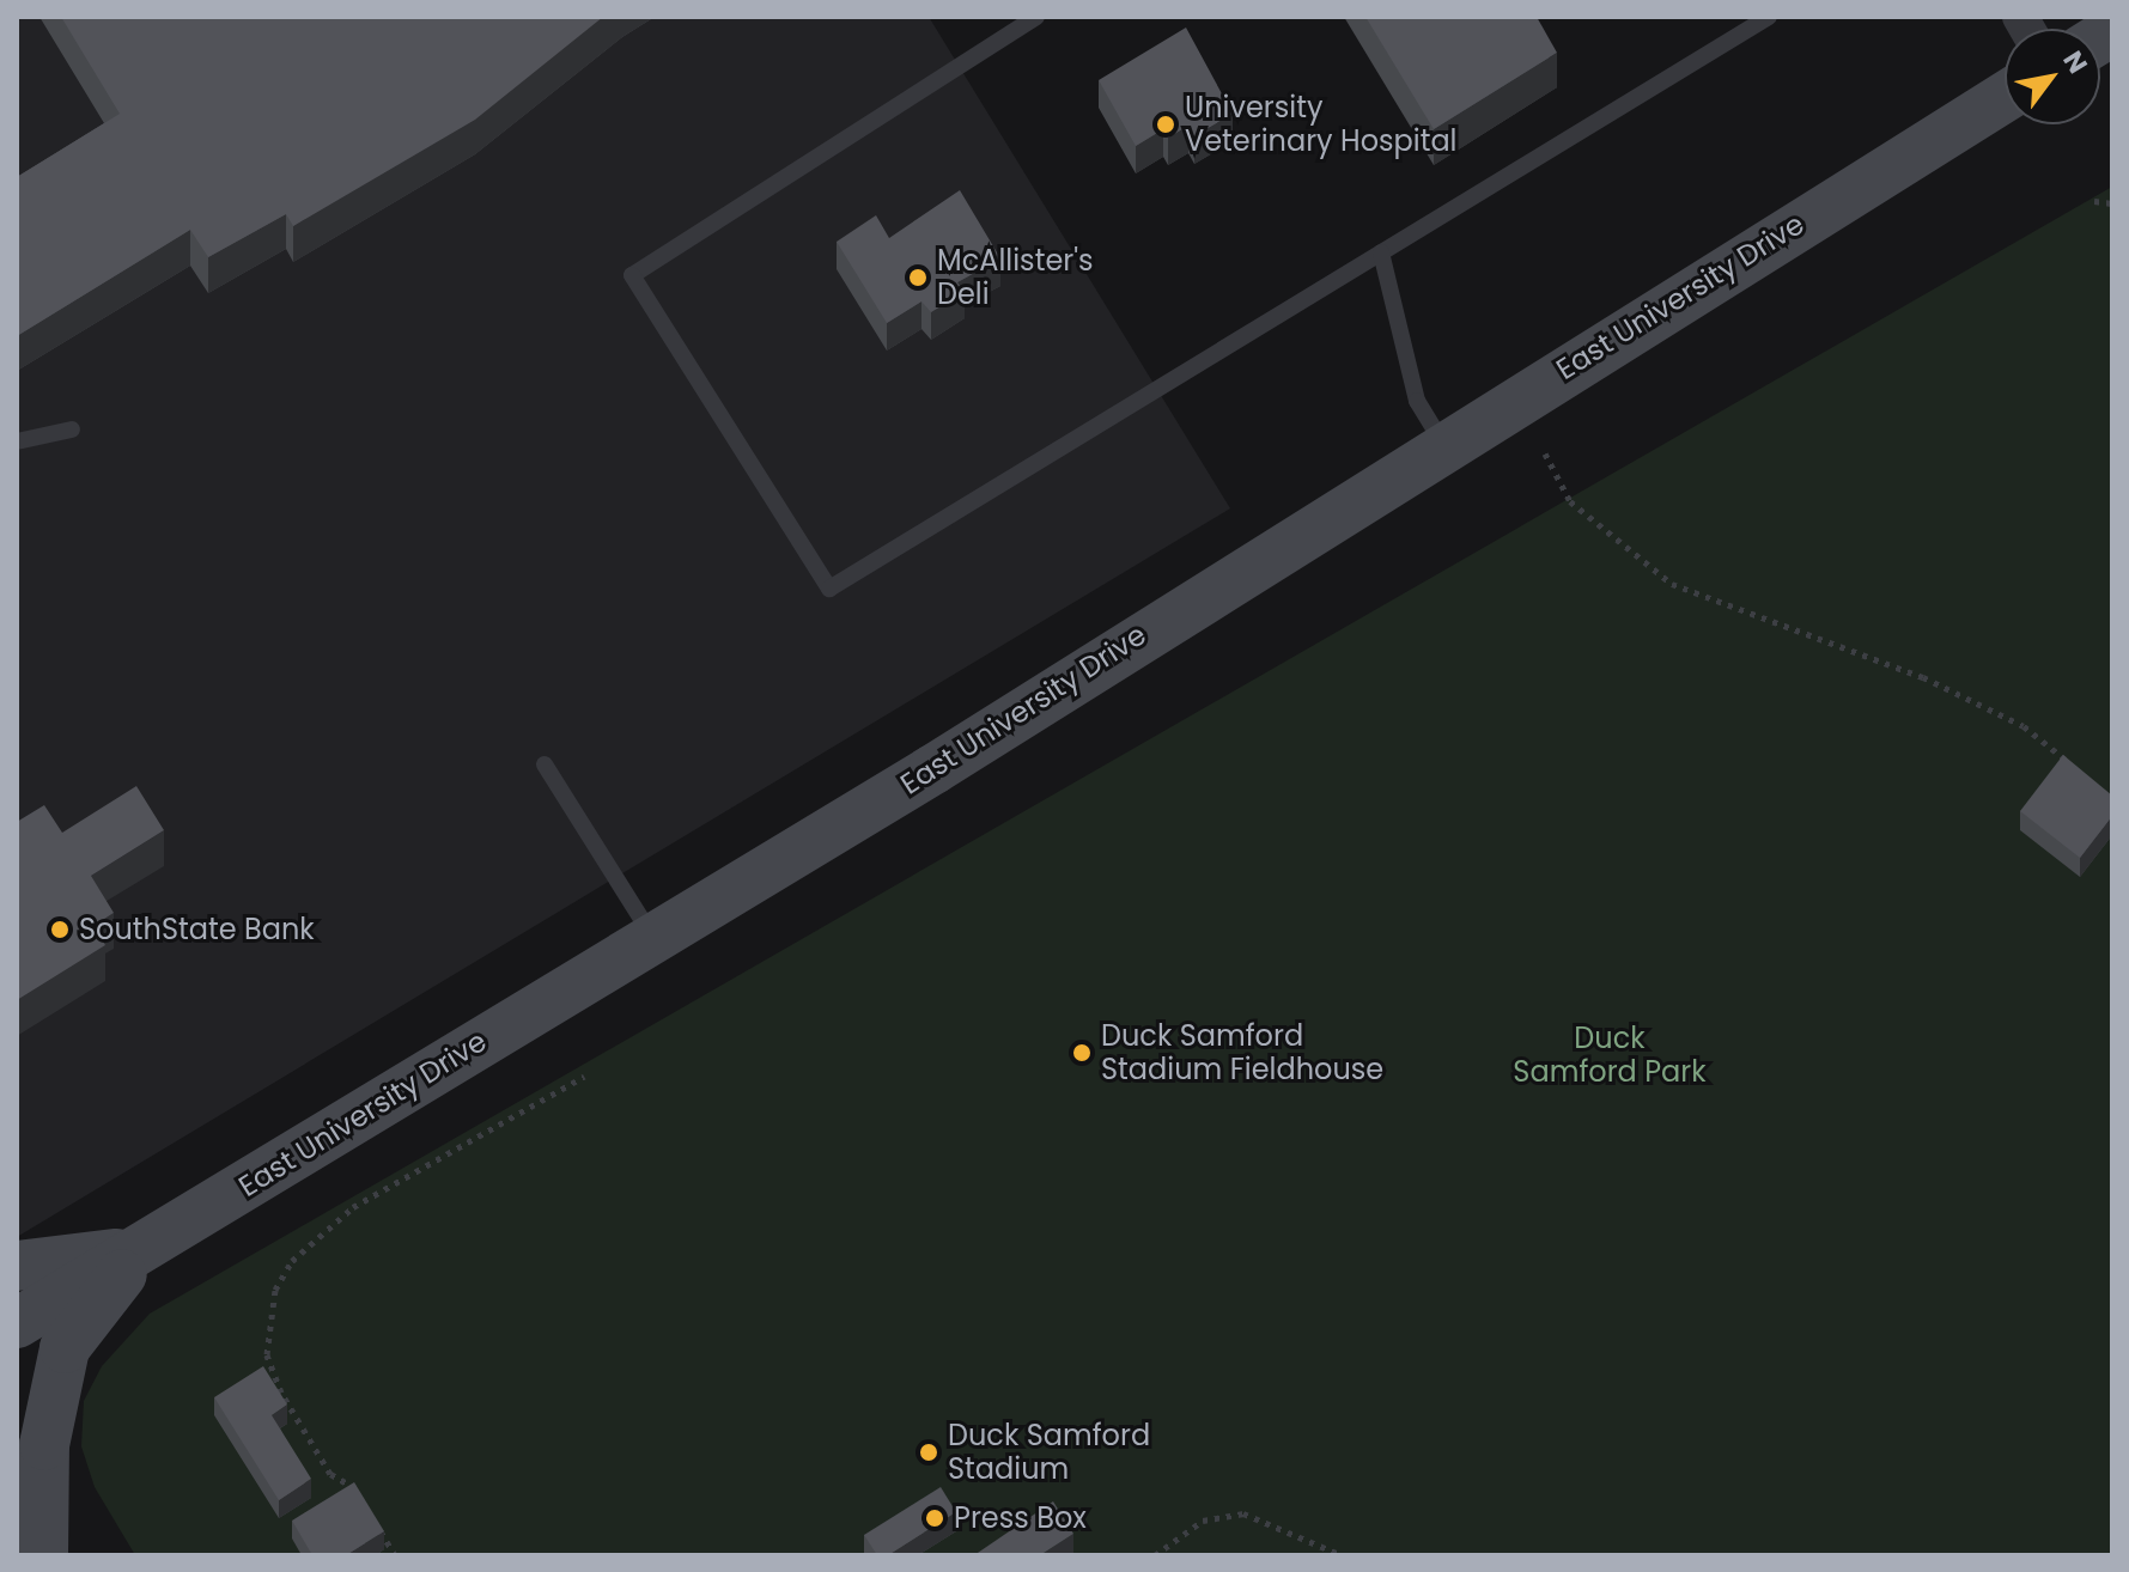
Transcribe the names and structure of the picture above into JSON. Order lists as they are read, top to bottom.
{
  "streets": {
    "main road": ["East University Drive"]
  },
  "parks": ["Duck Samford Park"],
  "places": [
    "University Veterinary Hospital",
    "McAllister's Deli",
    "SouthState Bank",
    "Duck Samford Stadium Fieldhouse",
    "Duck Samford Stadium",
    "Press Box"
  ],
  "north": "top right"
}
